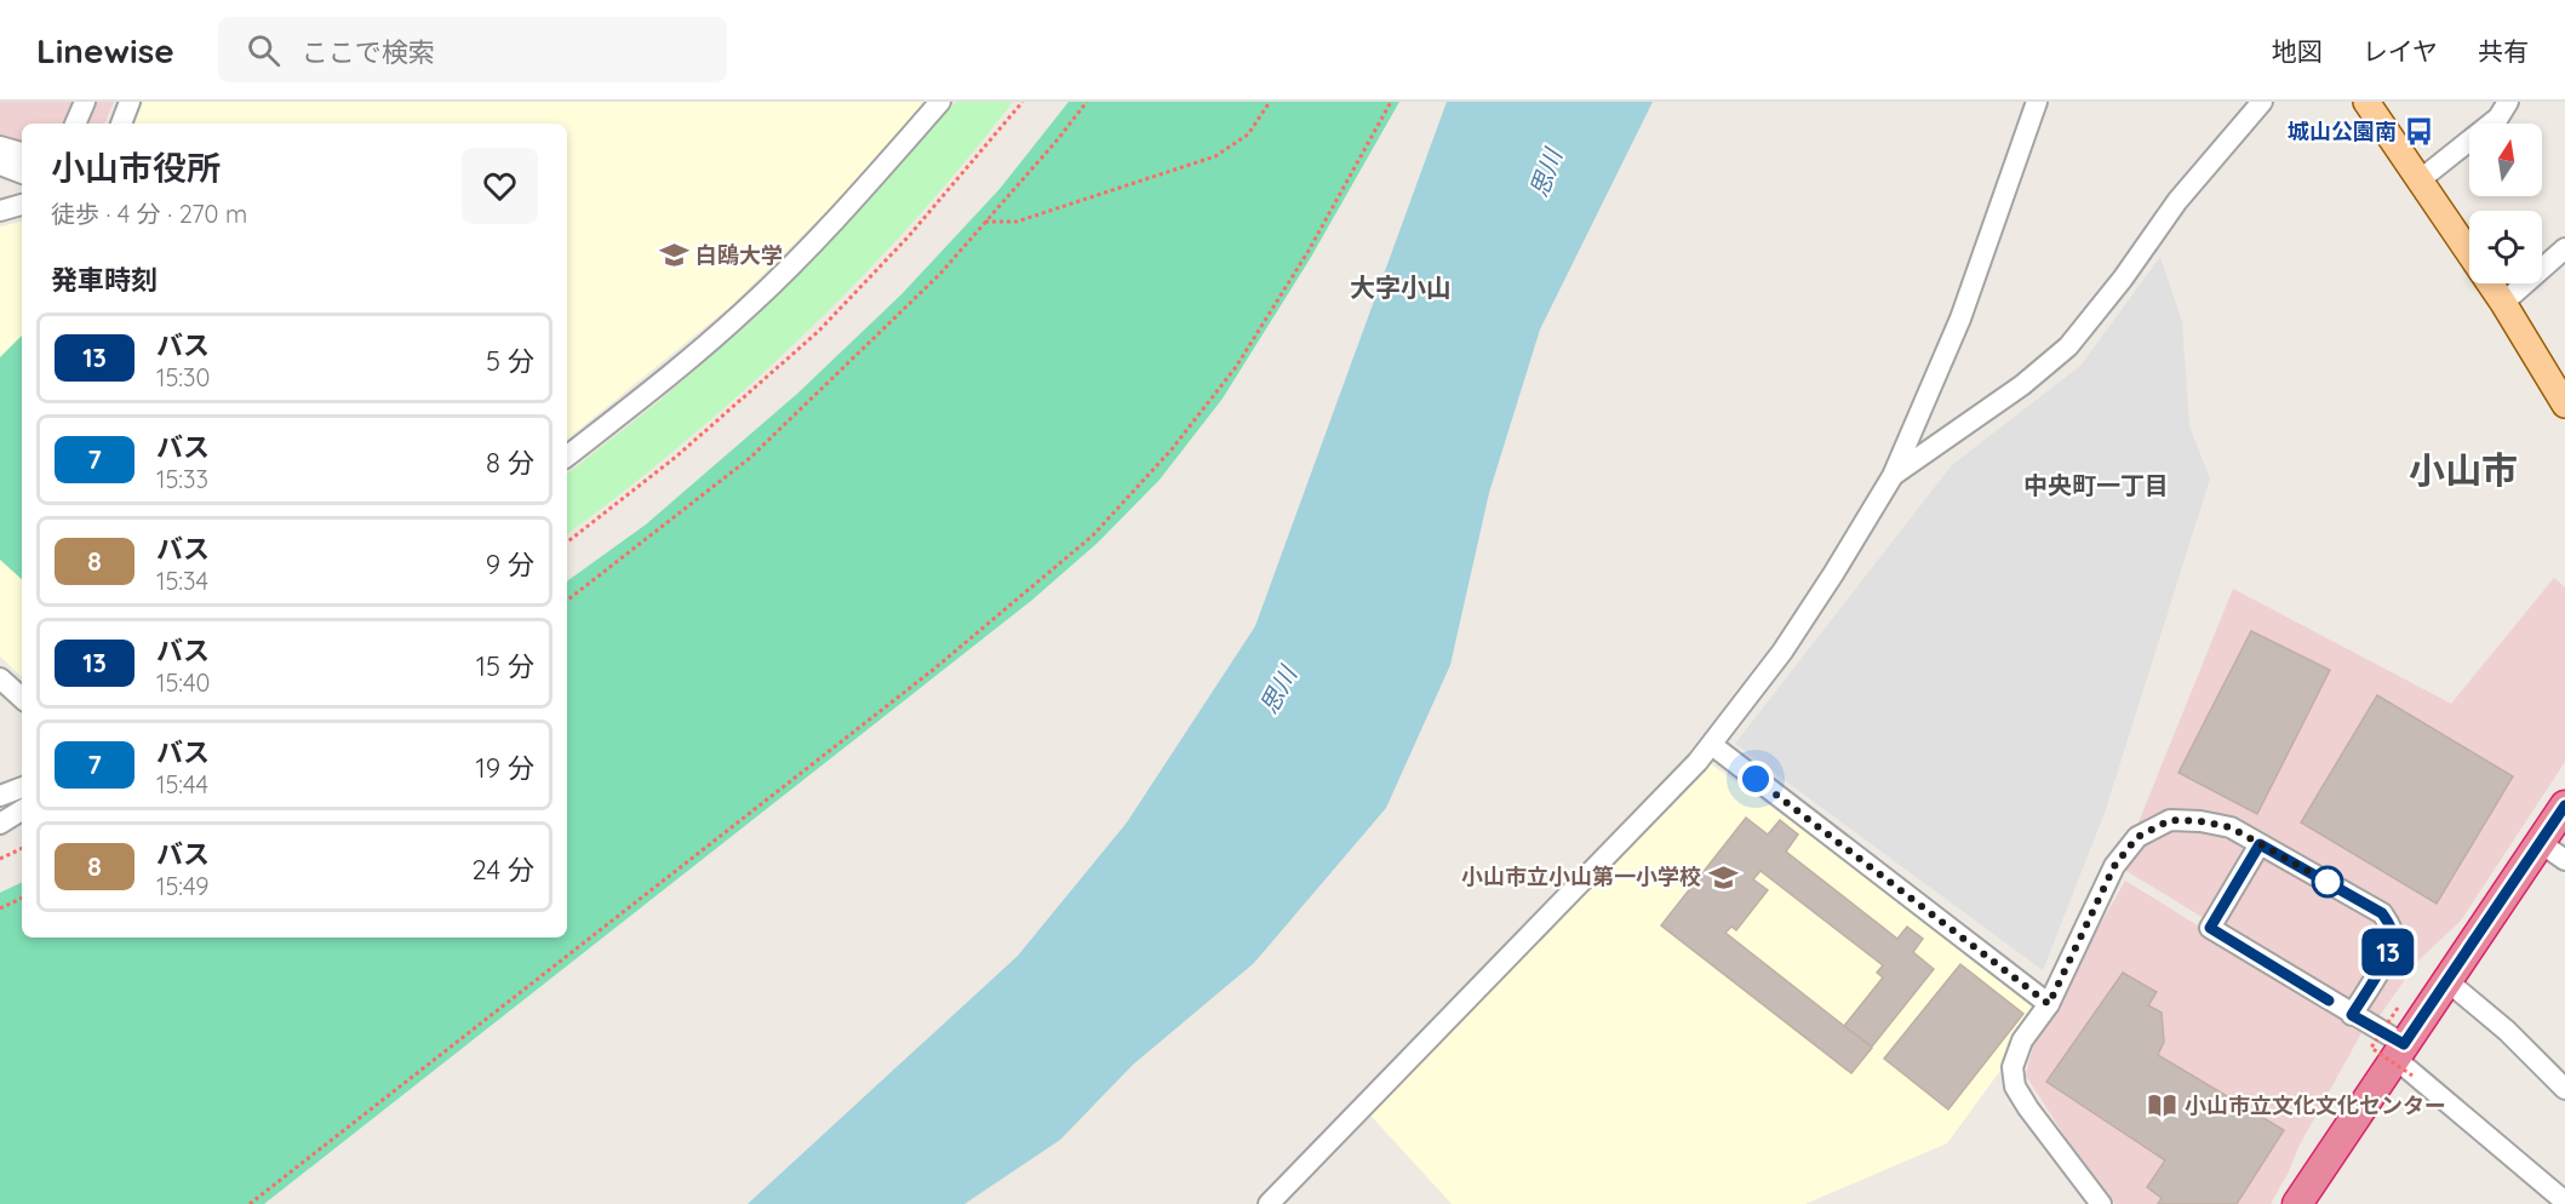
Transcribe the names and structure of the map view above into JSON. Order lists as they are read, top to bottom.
{
  "districts": ["大字小山", "小山市", "中央町一丁目"],
  "water": ["思川"],
  "places": {
    "bus stop": ["城山公園南"],
    "school or university": ["白鴎大学", "小山市立小山第一小学校"],
    "library": ["小山市立文化文化センター"]
  },
  "lines": ["bus line 13"],
  "north": "top",
  "page": {
    "header": "Linewise",
    "search": "ここで検索",
    "nav": ["地図", "レイヤ", "共有"],
    "on_map": "13",
    "heading": [
      ["小山市役所", "徒歩 · 4 分 · 270 m"],
      "発車時刻"
    ],
    "list": [
      {
        "mark": "13",
        "name": "バス",
        "note": "15:30",
        "value": "5 分"
      },
      {
        "mark": "7",
        "name": "バス",
        "note": "15:33",
        "value": "8 分"
      },
      {
        "mark": "8",
        "name": "バス",
        "note": "15:34",
        "value": "9 分"
      },
      {
        "mark": "13",
        "name": "バス",
        "note": "15:40",
        "value": "15 分"
      },
      {
        "mark": "7",
        "name": "バス",
        "note": "15:44",
        "value": "19 分"
      },
      {
        "mark": "8",
        "name": "バス",
        "note": "15:49",
        "value": "24 分"
      }
    ]
  }
}
